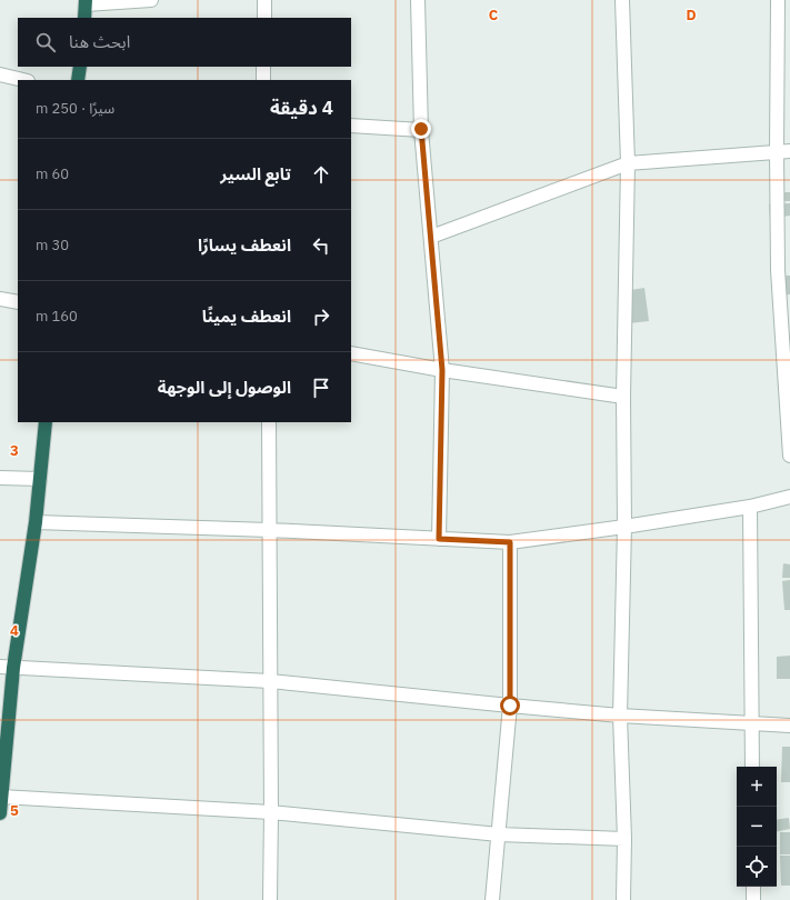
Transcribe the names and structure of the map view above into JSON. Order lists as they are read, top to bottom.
{
  "page": {
    "search": "ابحث هنا",
    "heading": ["4 دقيقة", "سيرًا · 250 m"],
    "list": [
      ["تابع السير", "60 m"],
      ["انعطف يسارًا", "30 m"],
      ["انعطف يمينًا", "160 m"],
      "الوصول إلى الوجهة"
    ],
    "map_buttons": ["+", "−"]
  },
  "grid": {
    "columns": ["C", "D"],
    "rows": ["3", "4", "5"]
  }
}
